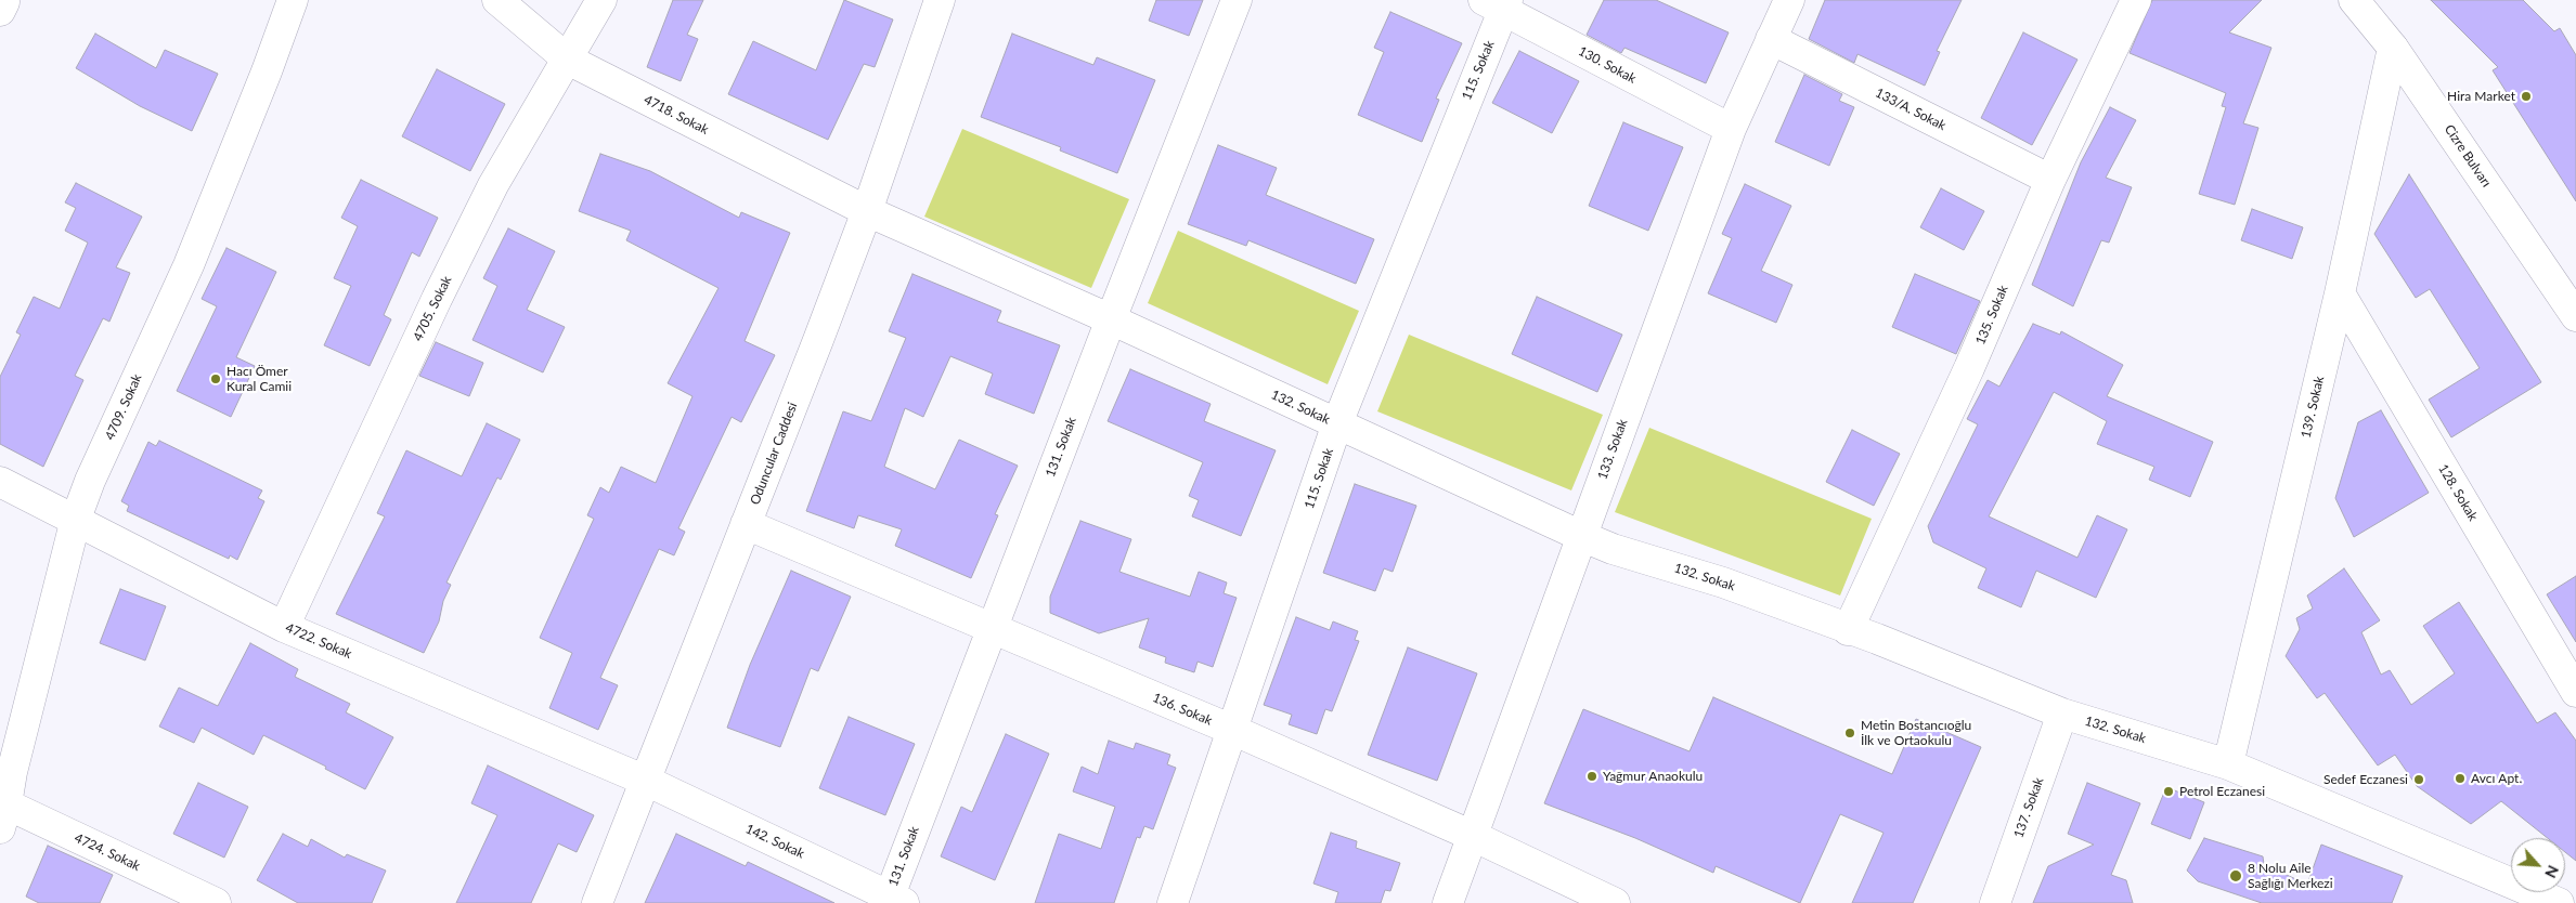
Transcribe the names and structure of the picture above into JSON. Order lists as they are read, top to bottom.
{
  "streets": {
    "street": [
      "130. Sokak",
      "115. Sokak",
      "133/A. Sokak",
      "4718. Sokak",
      "Cizre Bulvarı",
      "4705. Sokak",
      "135. Sokak",
      "4709. Sokak",
      "132. Sokak",
      "139. Sokak",
      "131. Sokak",
      "133. Sokak",
      "Oduncular Caddesi",
      "128. Sokak",
      "4722. Sokak",
      "136. Sokak",
      "137. Sokak",
      "142. Sokak",
      "4724. Sokak"
    ]
  },
  "crossings": [
    ["130. Sokak", "115. Sokak"],
    ["130. Sokak", "133. Sokak"],
    ["115. Sokak", "132. Sokak"],
    ["115. Sokak", "136. Sokak"],
    ["133/A. Sokak", "135. Sokak"],
    ["133/A. Sokak", "133. Sokak"],
    ["4718. Sokak", "4705. Sokak"],
    ["4718. Sokak", "132. Sokak"],
    ["4718. Sokak", "Oduncular Caddesi"],
    ["Cizre Bulvarı", "139. Sokak"],
    ["4705. Sokak", "4722. Sokak"],
    ["135. Sokak", "132. Sokak"],
    ["4709. Sokak", "4722. Sokak"],
    ["4709. Sokak", "4724. Sokak"],
    ["132. Sokak", "139. Sokak"],
    ["132. Sokak", "131. Sokak"],
    ["132. Sokak", "133. Sokak"],
    ["132. Sokak", "Oduncular Caddesi"],
    ["132. Sokak", "137. Sokak"],
    ["139. Sokak", "128. Sokak"],
    ["131. Sokak", "136. Sokak"],
    ["131. Sokak", "142. Sokak"],
    ["133. Sokak", "136. Sokak"],
    ["Oduncular Caddesi", "4722. Sokak"],
    ["Oduncular Caddesi", "136. Sokak"],
    ["Oduncular Caddesi", "142. Sokak"],
    ["4722. Sokak", "142. Sokak"]
  ],
  "places": [
    "Hira Market",
    "Hacı Ömer Kural Camii",
    "Metin Bostancıoğlu İlk ve Ortaokulu",
    "Yağmur Anaokulu",
    "Avcı Apt.",
    "Sedef Eczanesi",
    "Petrol Eczanesi",
    "8 Nolu Aile Sağlığı Merkezi"
  ],
  "north": "bottom right"
}
